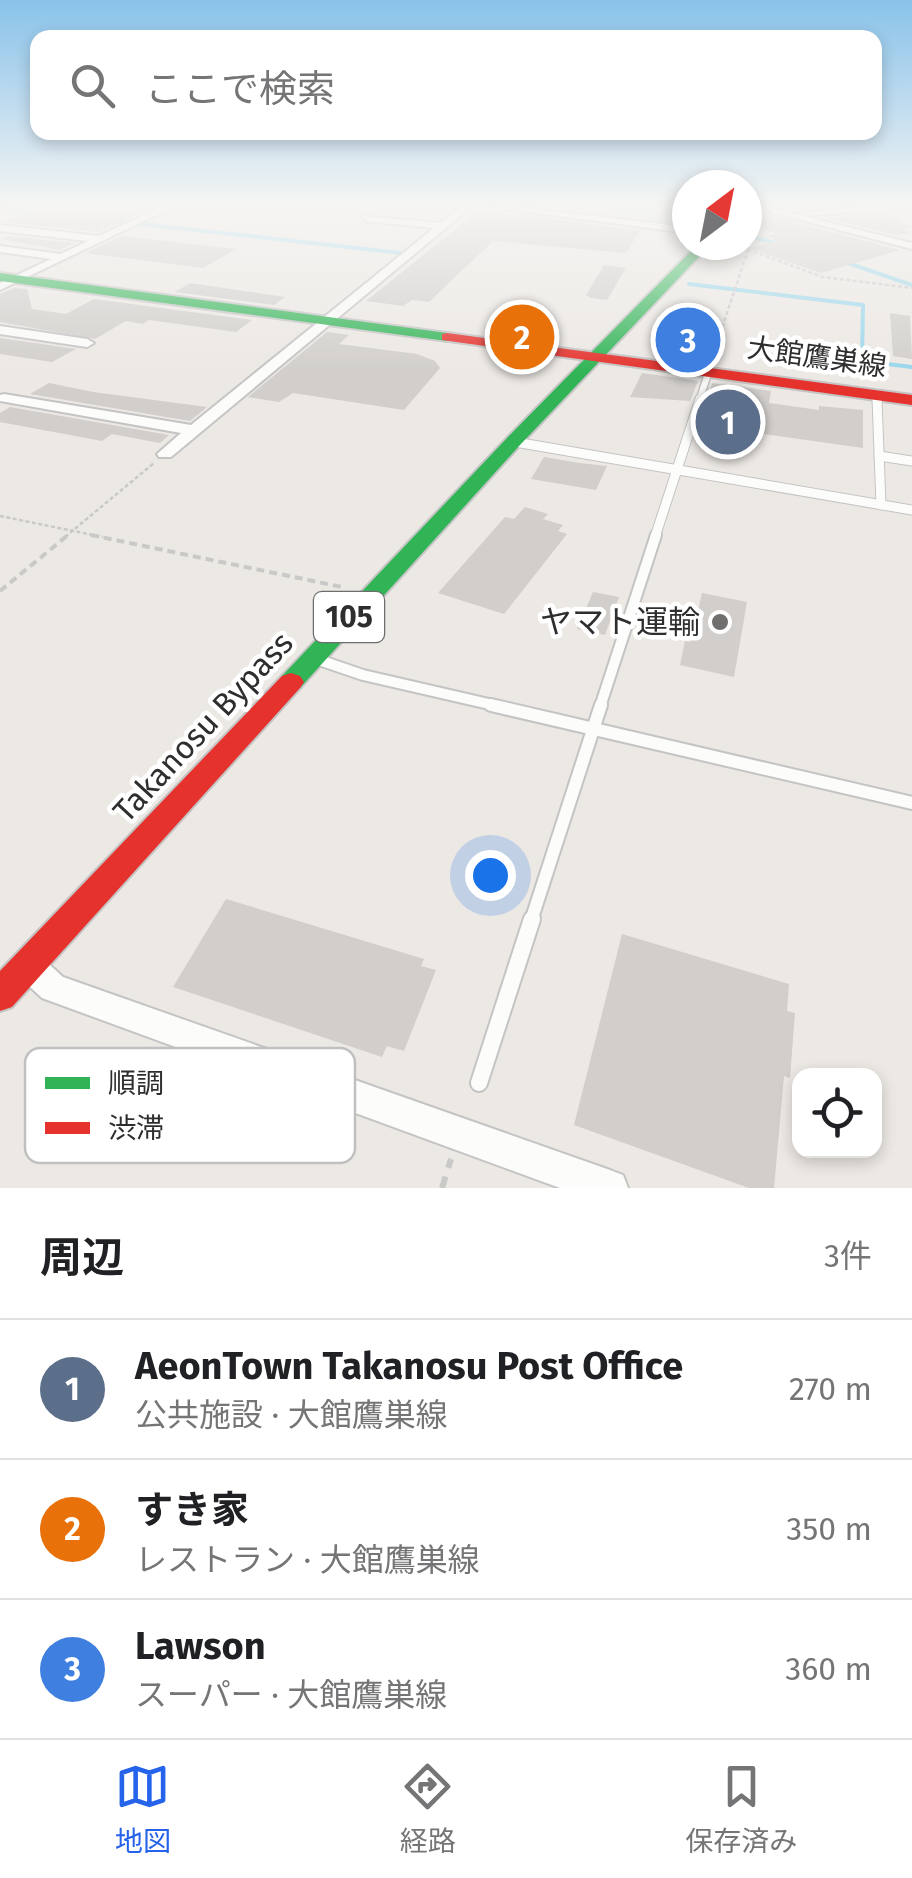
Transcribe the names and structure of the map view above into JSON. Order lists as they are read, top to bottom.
{
  "streets": {
    "main road": ["大館鷹巣線", "105", "Takanosu Bypass"]
  },
  "crossings": [
    ["大館鷹巣線", "Takanosu Bypass"]
  ],
  "places": ["ヤマト運輸"],
  "legend": ["順調", "渋滞"],
  "north": "top right",
  "page": {
    "search": "ここで検索",
    "pins": ["2", "3", "1"],
    "heading": ["周辺", "3件"],
    "list": [
      {
        "mark": "1",
        "name": "AeonTown Takanosu Post Office",
        "note": "公共施設 · 大館鷹巣線",
        "value": "270 m"
      },
      {
        "mark": "2",
        "name": "すき家",
        "note": "レストラン · 大館鷹巣線",
        "value": "350 m"
      },
      {
        "mark": "3",
        "name": "Lawson",
        "note": "スーパー · 大館鷹巣線",
        "value": "360 m"
      }
    ],
    "nav": ["地図", "経路", "保存済み"]
  }
}
